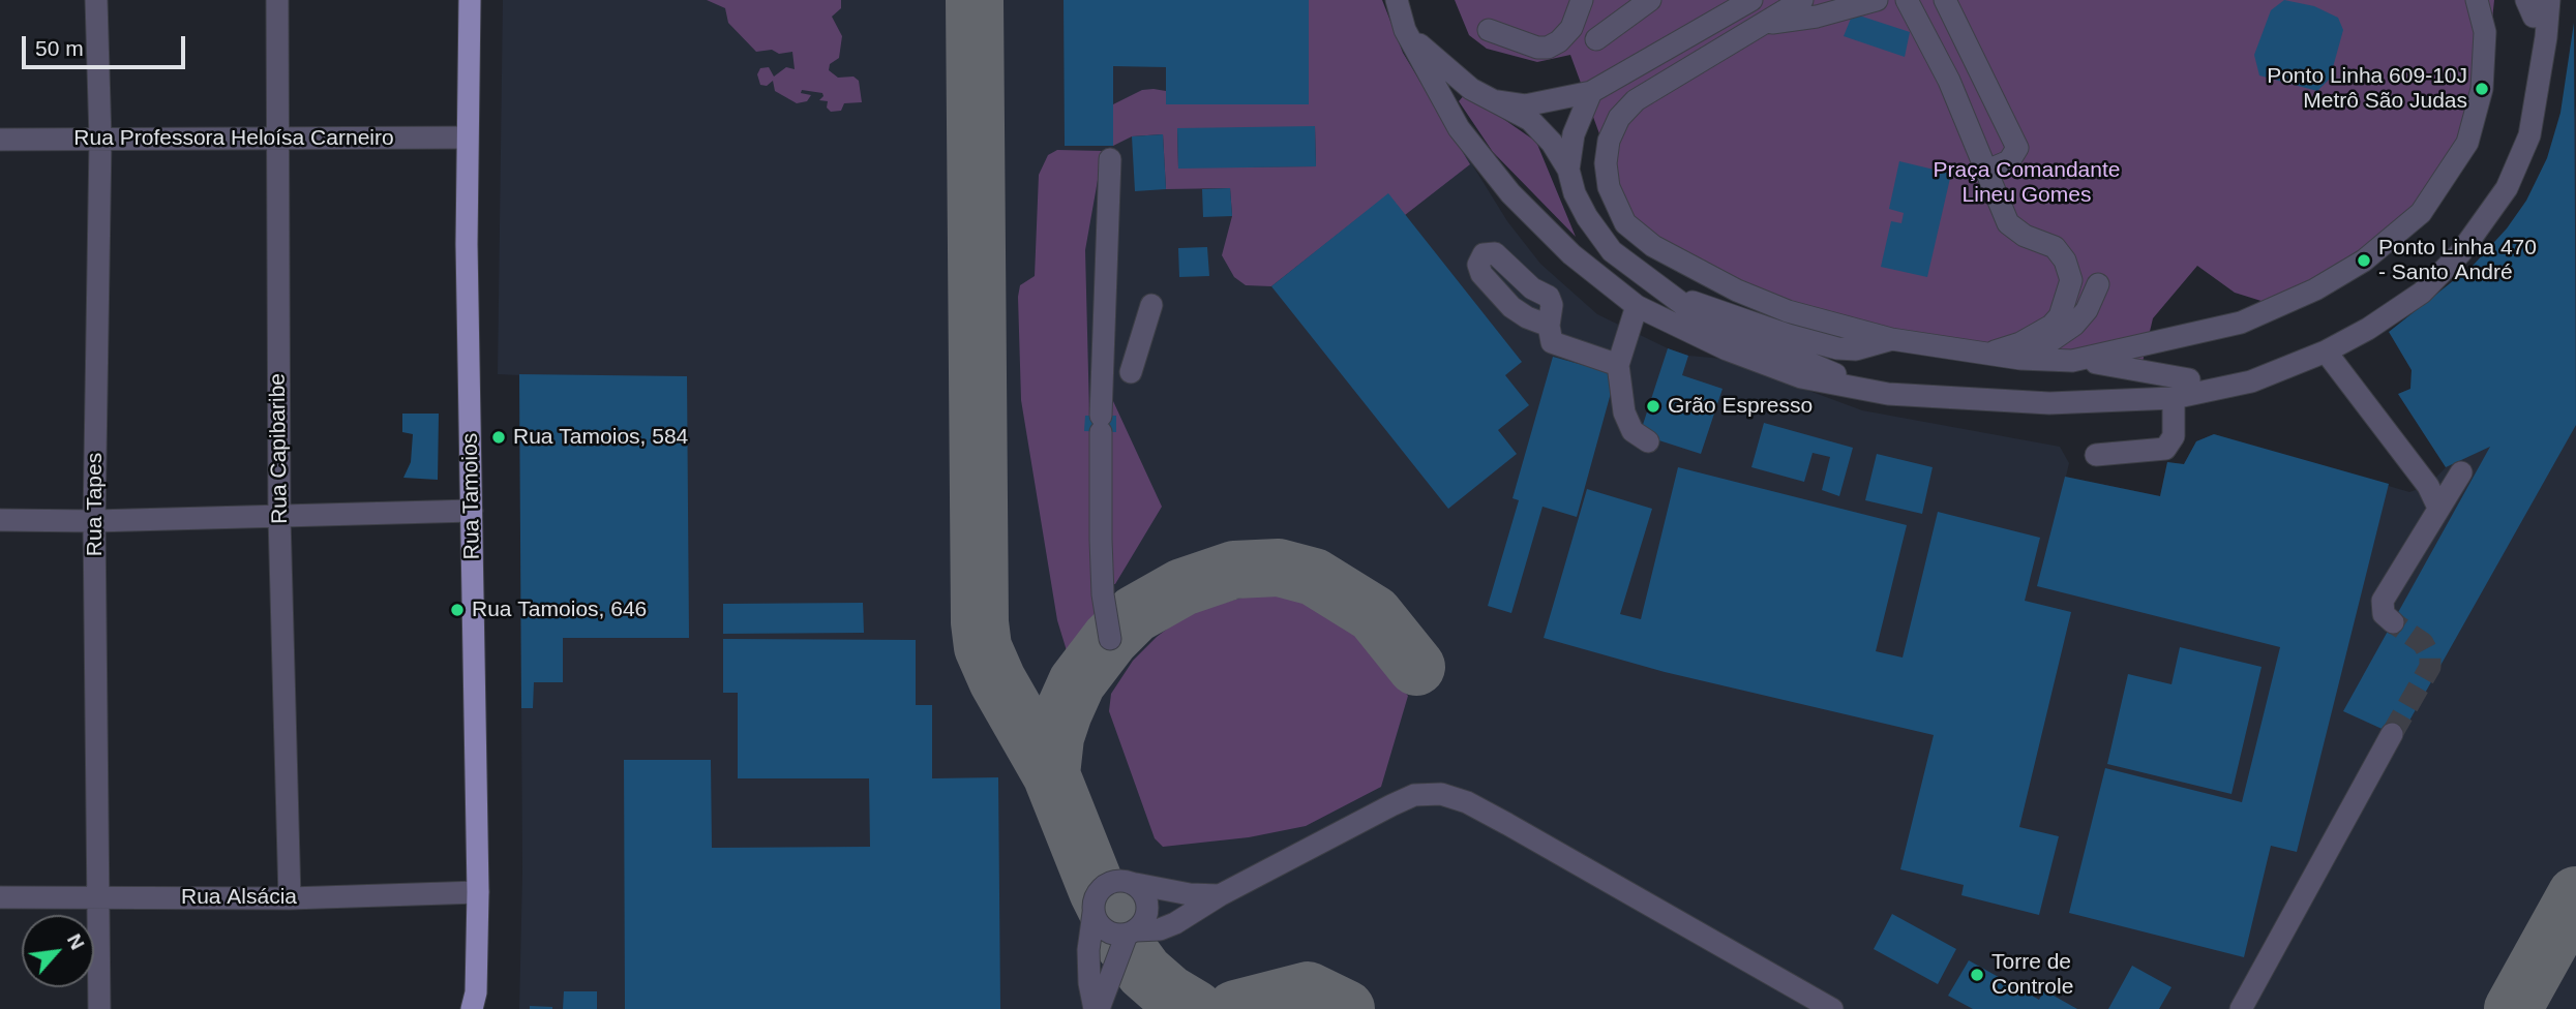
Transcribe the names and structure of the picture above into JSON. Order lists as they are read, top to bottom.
{
  "streets": {
    "main road": ["Rua Tamoios"],
    "street": [
      "Rua Professora Heloísa Carneiro",
      "Rua Capibaribe",
      "Rua Tapes",
      "Rua Alsácia"
    ]
  },
  "crossings": [
    ["Rua Professora Heloísa Carneiro", "Rua Capibaribe"],
    ["Rua Professora Heloísa Carneiro", "Rua Tamoios"],
    ["Rua Professora Heloísa Carneiro", "Rua Tapes"],
    ["Rua Capibaribe", "Rua Alsácia"],
    ["Rua Tamoios", "Rua Alsácia"],
    ["Rua Tapes", "Rua Alsácia"]
  ],
  "parks": ["Praça Comandante Lineu Gomes"],
  "places": [
    "Ponto Linha 609-10J Metrô São Judas",
    "Ponto Linha 470 - Santo André",
    "Grão Espresso",
    "Rua Tamoios, 584",
    "Rua Tamoios, 646",
    "Torre de Controle"
  ],
  "scale_bar": "50 m",
  "north": "top right"
}
